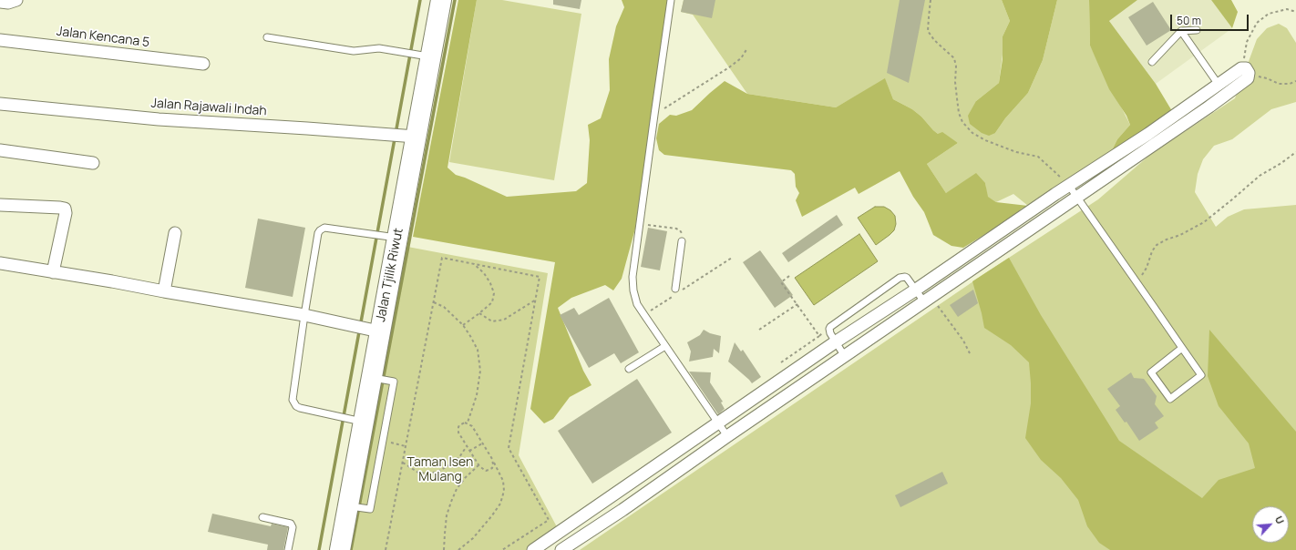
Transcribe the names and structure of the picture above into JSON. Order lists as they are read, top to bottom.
{
  "streets": {
    "highway": ["Jalan Tjilik Riwut"],
    "street": ["Jalan Kencana 5", "Jalan Rajawali Indah"]
  },
  "crossings": [
    ["Jalan Rajawali Indah", "Jalan Tjilik Riwut"]
  ],
  "parks": ["Taman Isen Mulang"],
  "scale_bar": "50 m",
  "north": "top right"
}
